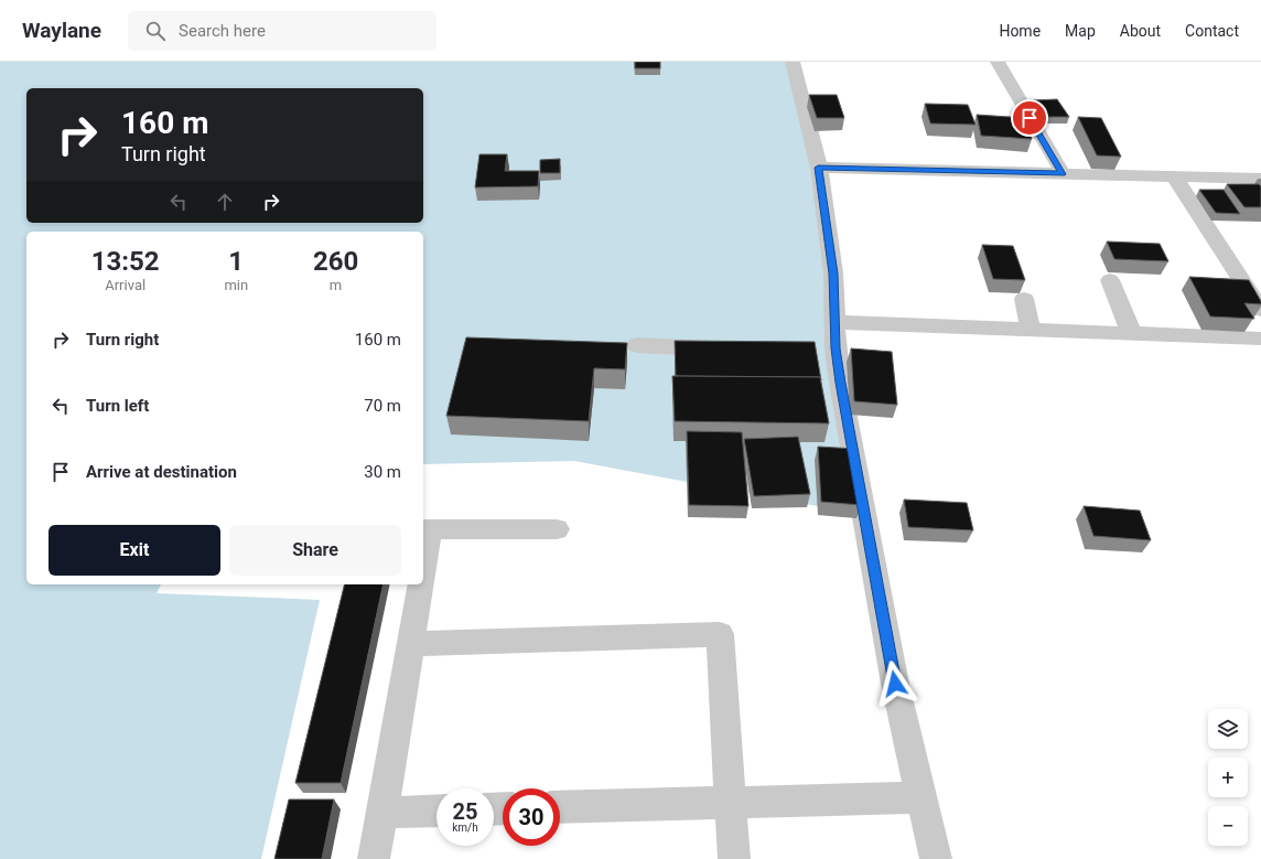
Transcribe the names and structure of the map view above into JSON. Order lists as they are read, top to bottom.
{
  "page": {
    "header": "Waylane",
    "search": "Search here",
    "nav": [
      "Home",
      "Map",
      "About",
      "Contact"
    ],
    "turn": ["160 m", "Turn right"],
    "eta": [
      "13:52",
      "Arrival",
      "1",
      "min",
      "260",
      "m"
    ],
    "list": [
      {
        "name": "Turn right",
        "value": "160 m"
      },
      {
        "name": "Turn left",
        "value": "70 m"
      },
      {
        "name": "Arrive at destination",
        "value": "30 m"
      }
    ],
    "buttons": ["Exit", "Share"],
    "map_buttons": ["+", "−"],
    "speed": "25 km/h",
    "limit": "30"
  }
}
